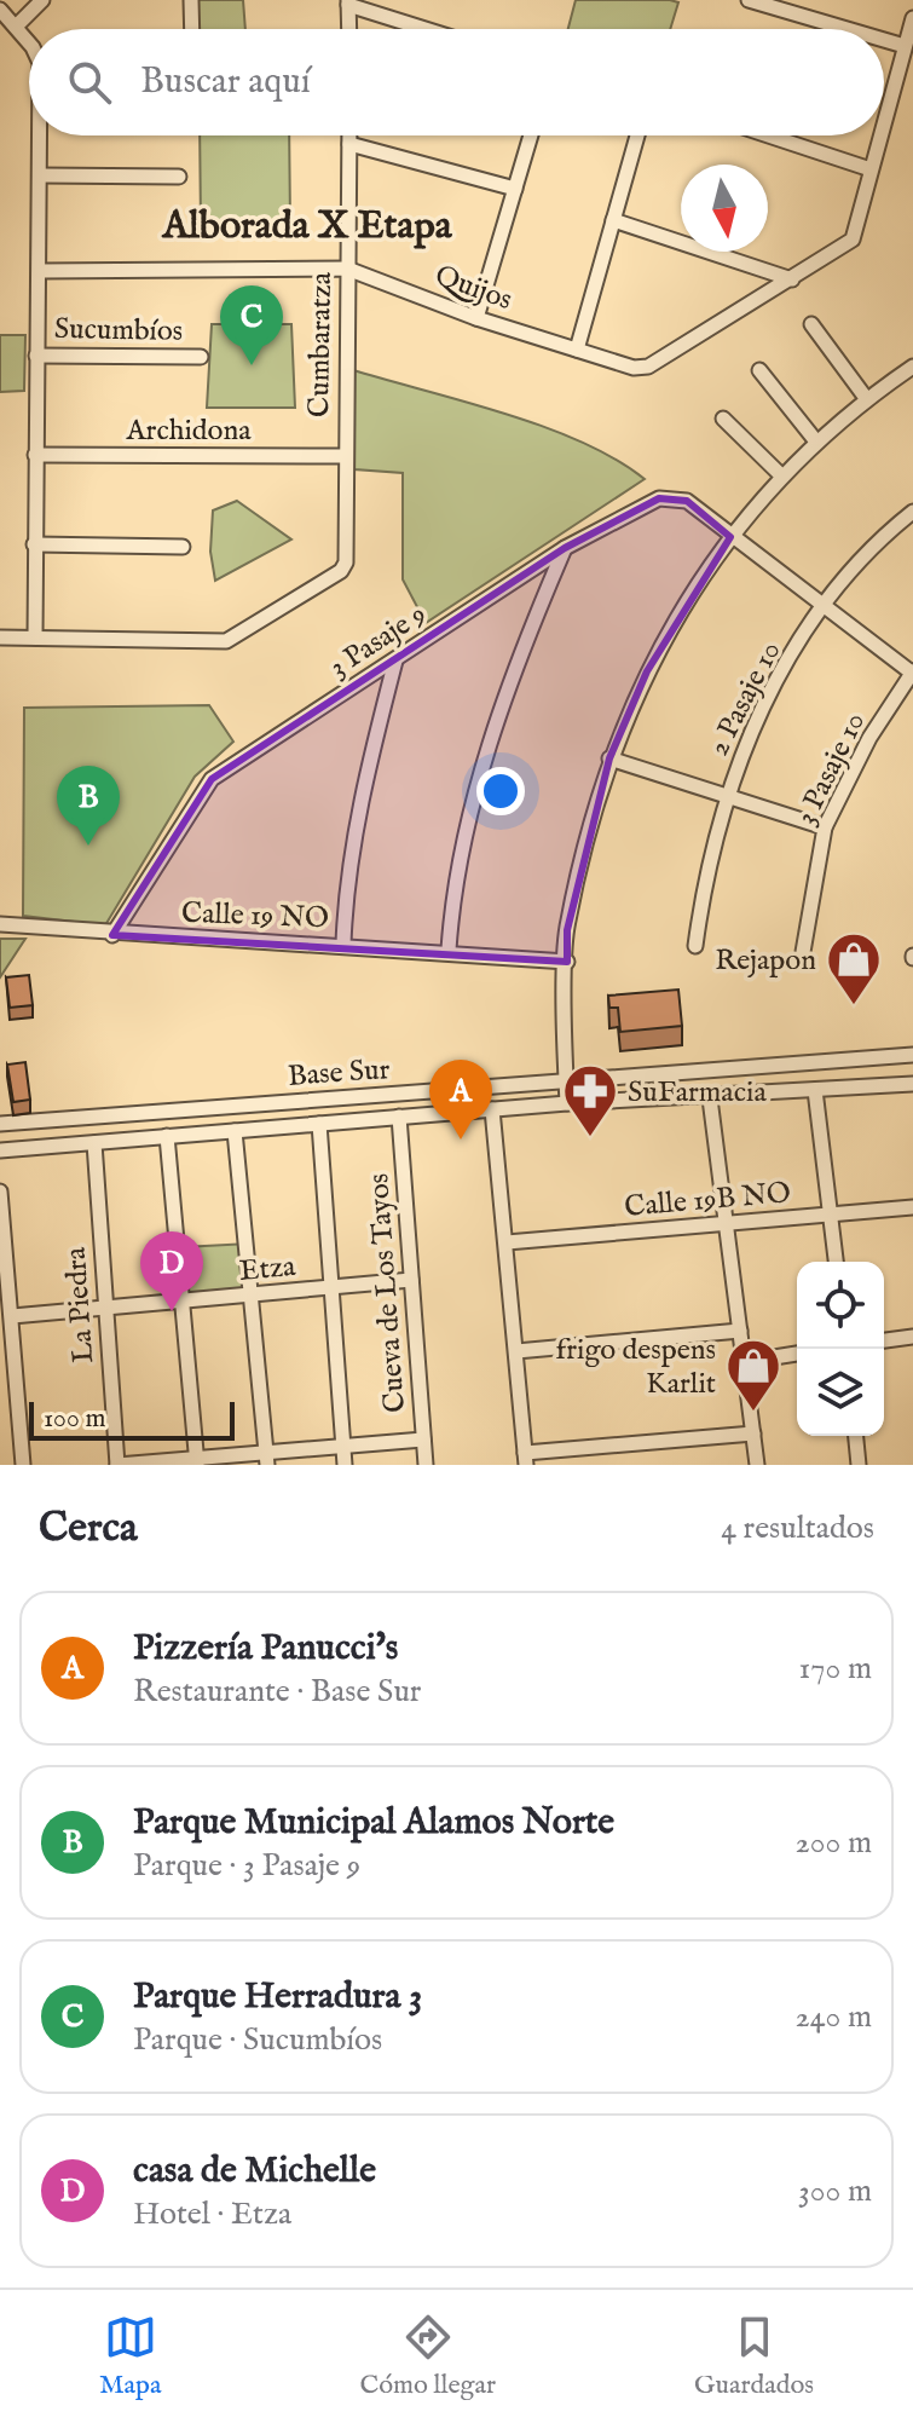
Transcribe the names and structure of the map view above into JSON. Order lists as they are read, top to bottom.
{
  "streets": {
    "street": [
      "Quijos",
      "Sucumbíos",
      "Cumbaratza",
      "Archidona",
      "3 Pasaje 9",
      "2 Pasaje 10",
      "3 Pasaje 10",
      "Calle 19 NO",
      "Base Sur",
      "Calle 19B NO",
      "Etza",
      "Cueva de Los Tayos",
      "La Piedra"
    ]
  },
  "crossings": [
    ["Quijos", "Cumbaratza"],
    ["Cumbaratza", "Archidona"],
    ["3 Pasaje 9", "2 Pasaje 10"],
    ["3 Pasaje 9", "3 Pasaje 10"],
    ["3 Pasaje 9", "Calle 19 NO"],
    ["Base Sur", "Cueva de Los Tayos"],
    ["Base Sur", "La Piedra"],
    ["Etza", "Cueva de Los Tayos"],
    ["Etza", "La Piedra"]
  ],
  "districts": ["Alborada X Etapa"],
  "places": {
    "shop": ["Rejapon", "frigo despens Karlit"],
    "pharmacy": ["SuFarmacia"]
  },
  "scale_bar": "100 m",
  "north": "bottom",
  "page": {
    "search": "Buscar aquí",
    "pins": [
      "C",
      "B",
      "A",
      "D"
    ],
    "scale": "100 m",
    "heading": ["Cerca", "4 resultados"],
    "list": [
      {
        "mark": "A",
        "name": "Pizzería Panucci's",
        "note": "Restaurante · Base Sur",
        "value": "170 m"
      },
      {
        "mark": "B",
        "name": "Parque Municipal Alamos Norte",
        "note": "Parque · 3 Pasaje 9",
        "value": "200 m"
      },
      {
        "mark": "C",
        "name": "Parque Herradura 3",
        "note": "Parque · Sucumbíos",
        "value": "240 m"
      },
      {
        "mark": "D",
        "name": "casa de Michelle",
        "note": "Hotel · Etza",
        "value": "300 m"
      }
    ],
    "nav": ["Mapa", "Cómo llegar", "Guardados"]
  }
}
